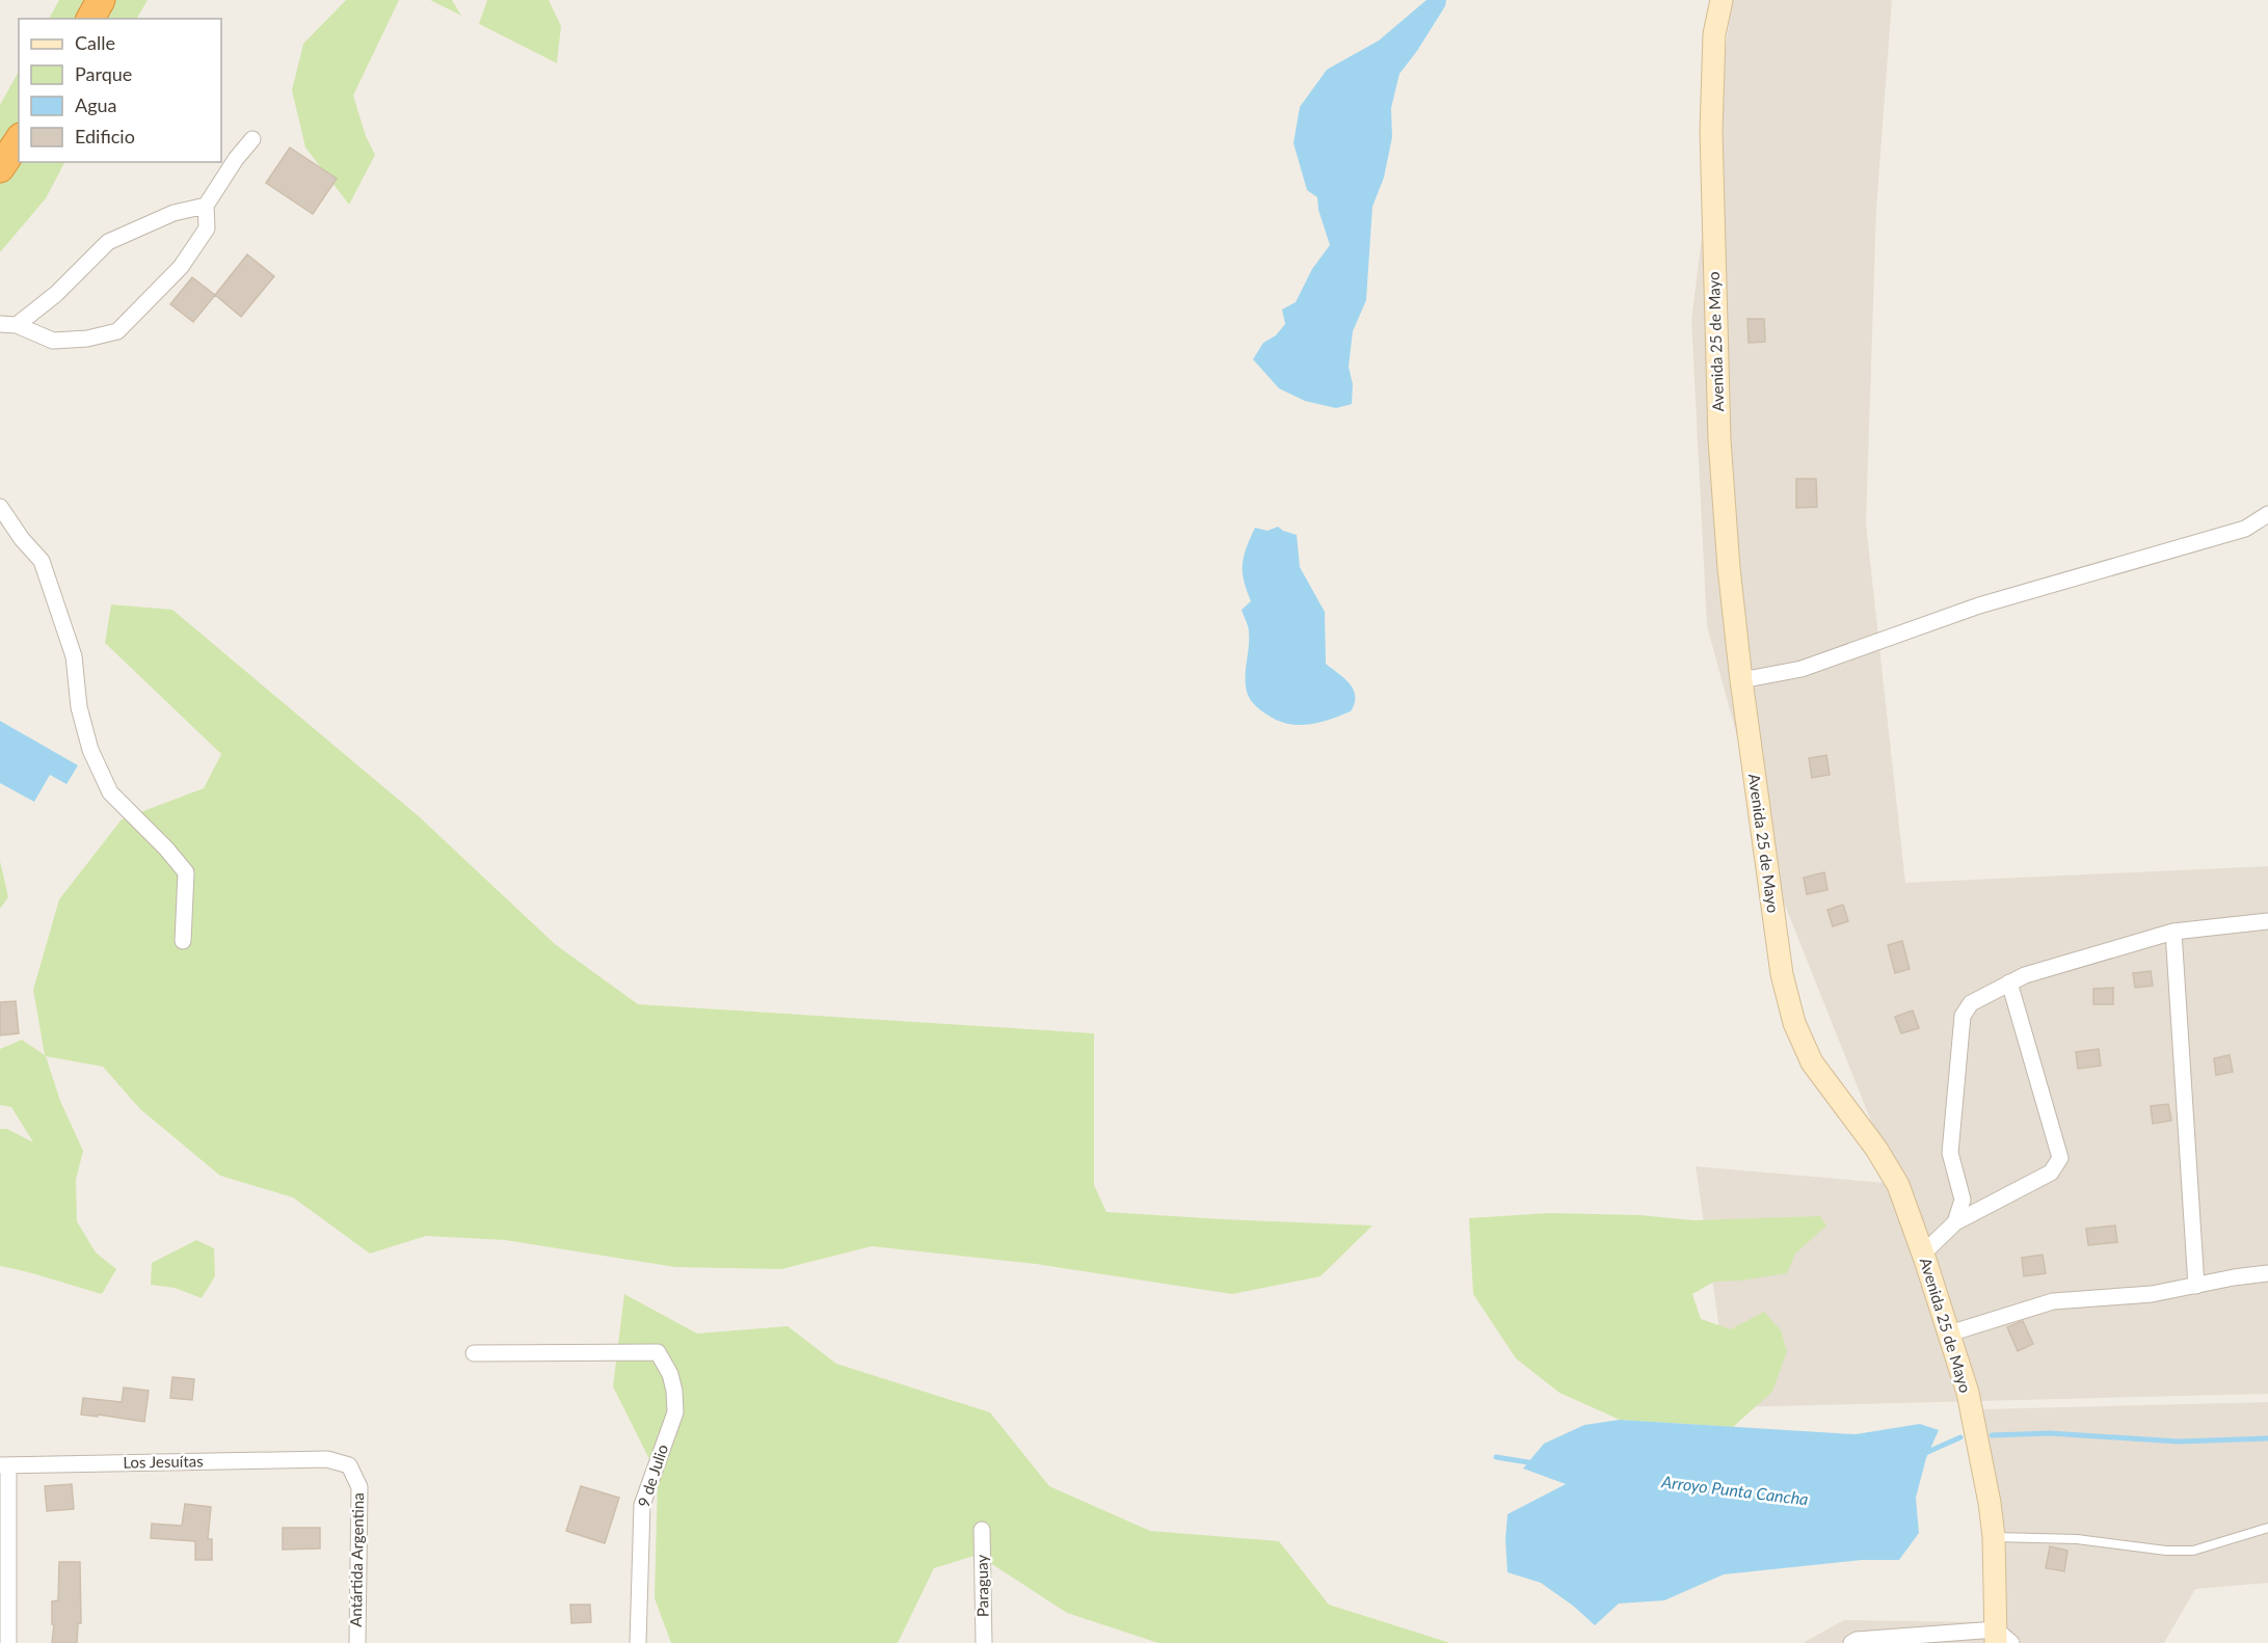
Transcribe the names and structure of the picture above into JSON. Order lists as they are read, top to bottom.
{
  "streets": {
    "main road": ["Avenida 25 de Mayo"],
    "street": [
      "Los Jesuítas",
      "9 de Julio",
      "Antártida Argentina",
      "Paraguay"
    ]
  },
  "crossings": [
    ["Los Jesuítas", "Antártida Argentina"]
  ],
  "water": ["Arroyo Punta Cancha"],
  "legend": [
    "Calle",
    "Parque",
    "Agua",
    "Edificio"
  ]
}
